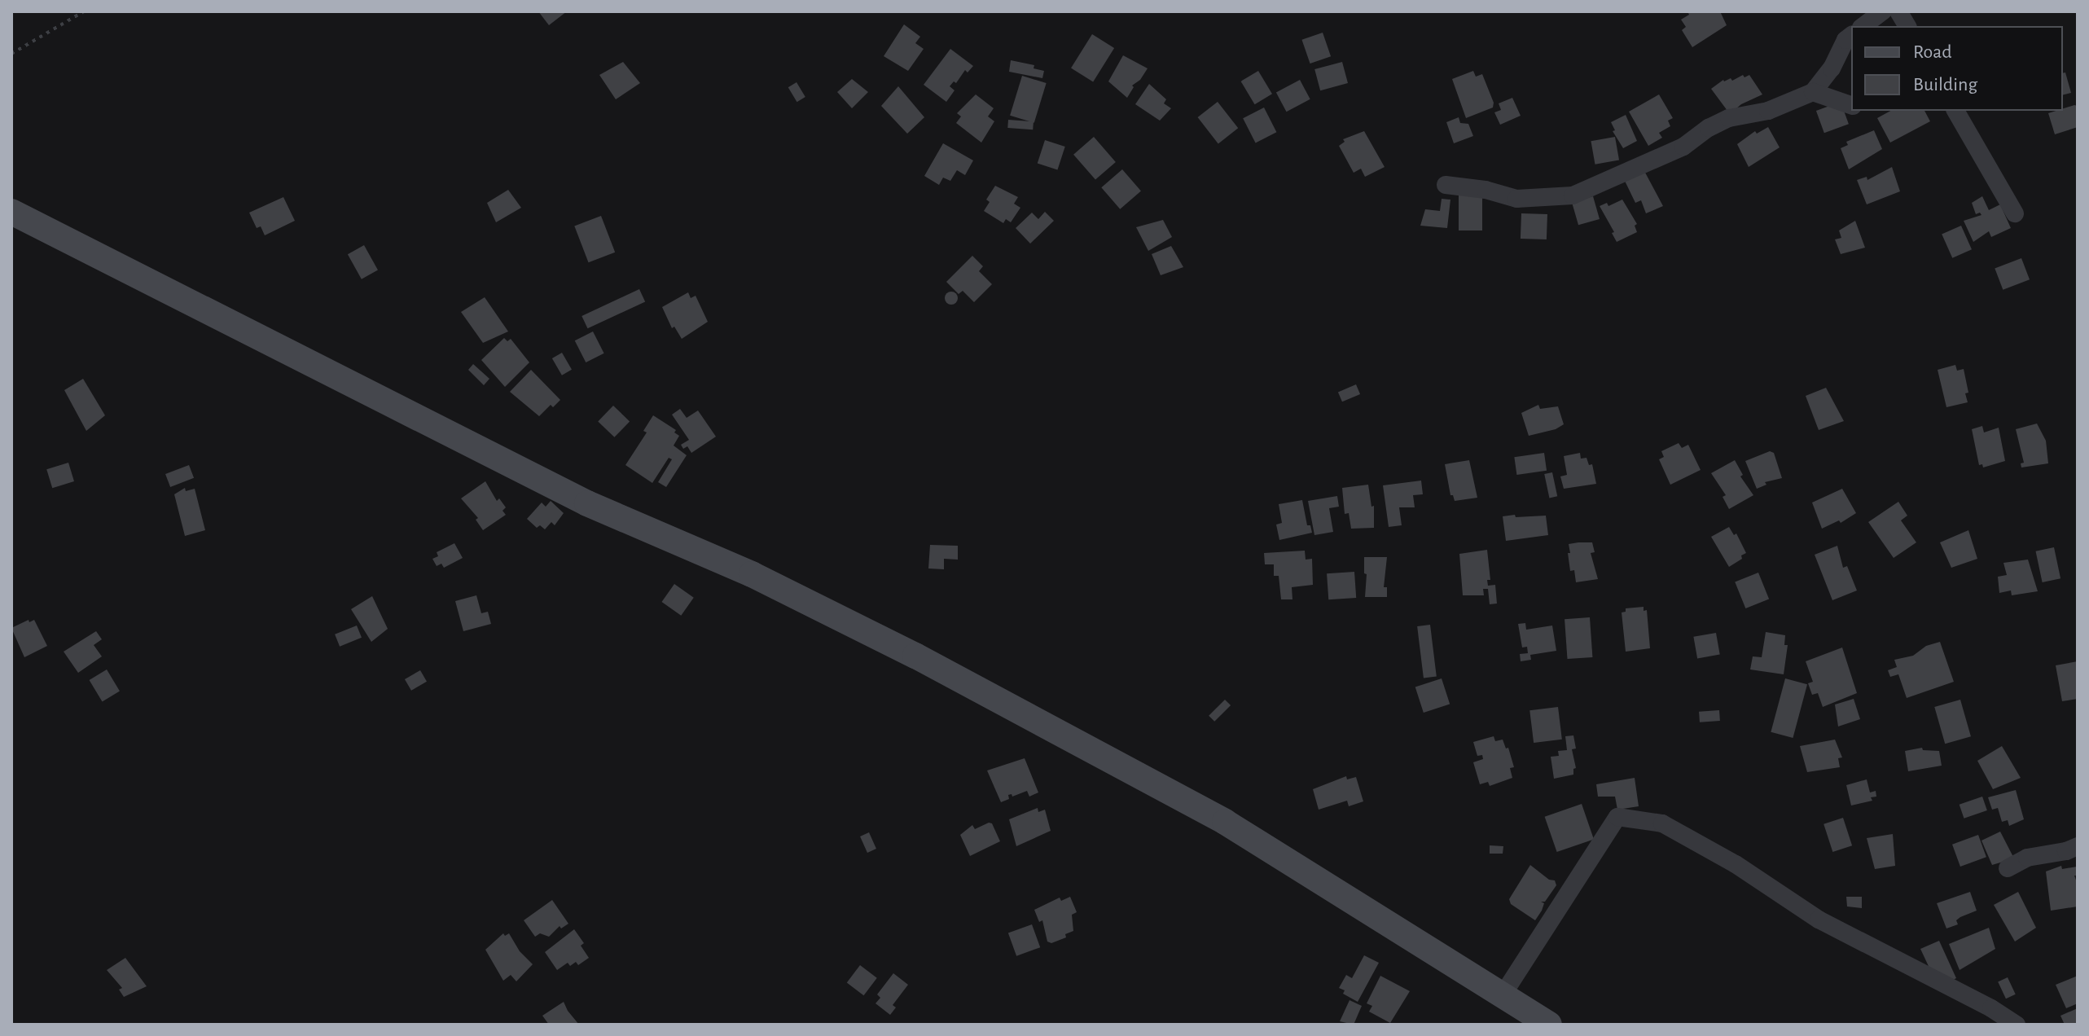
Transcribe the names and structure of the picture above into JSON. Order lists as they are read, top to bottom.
{
  "legend": ["Road", "Building"]
}
